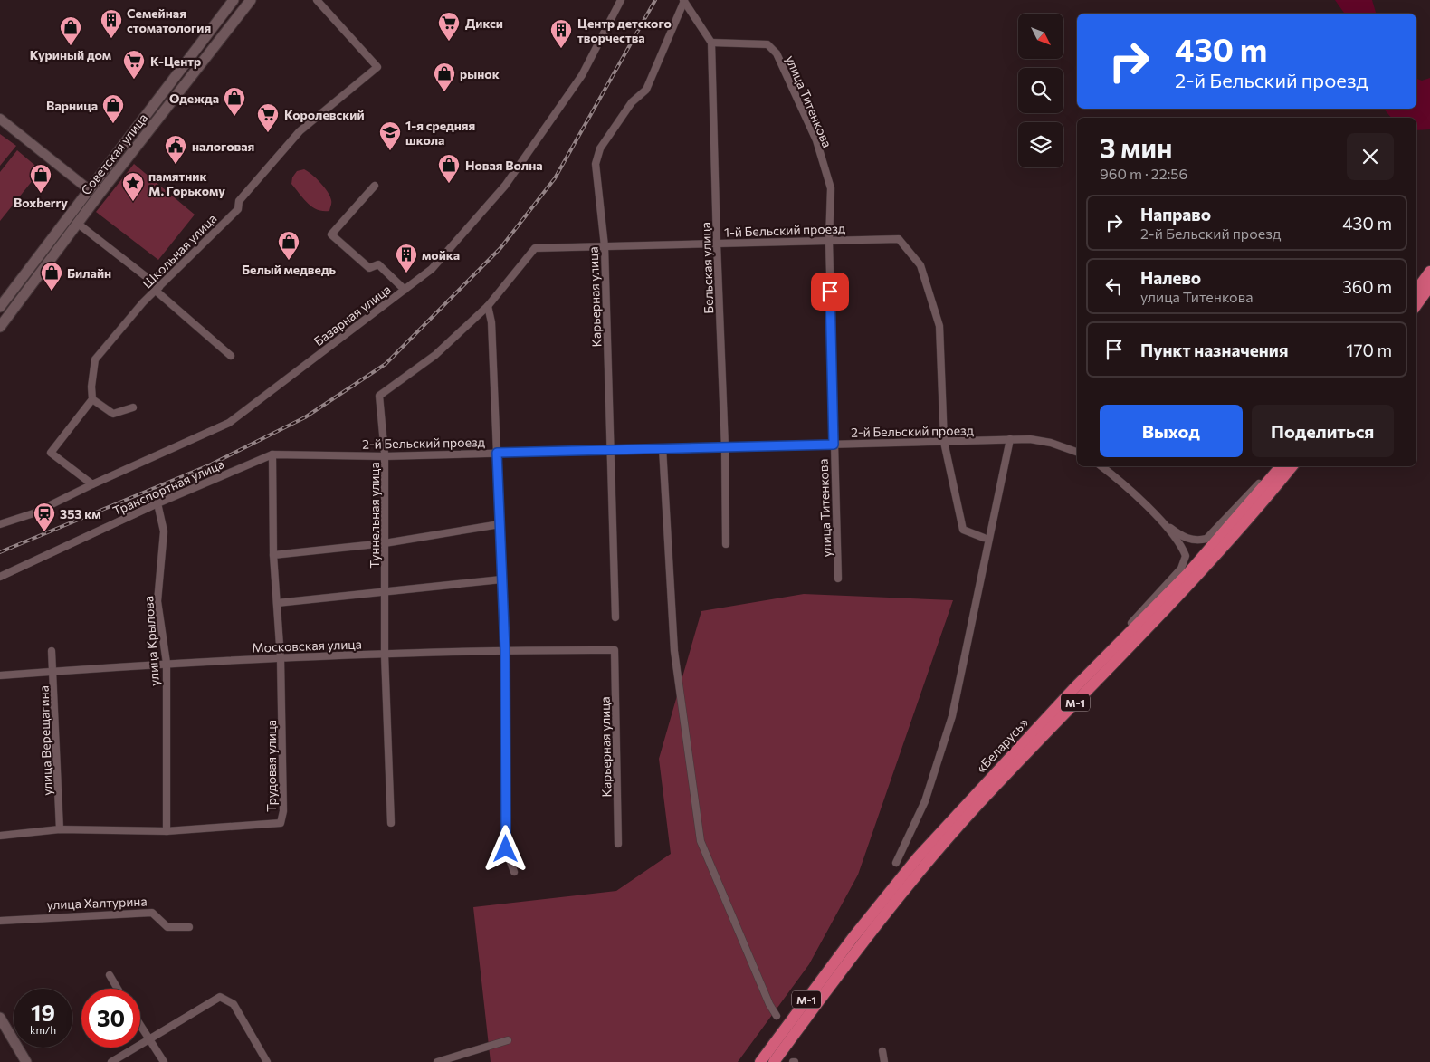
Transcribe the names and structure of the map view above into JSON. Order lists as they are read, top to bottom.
{
  "streets": {
    "highway": ["М-1", "«Беларусь»"],
    "main road": ["Советская улица"],
    "street": [
      "улица Титенкова",
      "1-й Бельский проезд",
      "Школьная улица",
      "Бельская улица",
      "Карьерная улица",
      "Базарная улица",
      "2-й Бельский проезд",
      "Транспортная улица",
      "Туннельная улица",
      "улица Крылова",
      "Московская улица",
      "улица Верещагина",
      "Трудовая улица",
      "улица Халтурина"
    ]
  },
  "crossings": [
    ["улица Титенкова", "1-й Бельский проезд"],
    ["улица Титенкова", "Бельская улица"],
    ["улица Титенкова", "2-й Бельский проезд"],
    ["1-й Бельский проезд", "Бельская улица"],
    ["1-й Бельский проезд", "Карьерная улица"],
    ["1-й Бельский проезд", "2-й Бельский проезд"],
    ["1-й Бельский проезд", "Туннельная улица"],
    ["Бельская улица", "2-й Бельский проезд"],
    ["Карьерная улица", "2-й Бельский проезд"],
    ["Карьерная улица", "Московская улица"],
    ["2-й Бельский проезд", "Транспортная улица"],
    ["2-й Бельский проезд", "Туннельная улица"],
    ["2-й Бельский проезд", "Трудовая улица"],
    ["Транспортная улица", "улица Крылова"],
    ["Транспортная улица", "Трудовая улица"],
    ["Туннельная улица", "Московская улица"],
    ["улица Крылова", "Московская улица"],
    ["улица Крылова", "Трудовая улица"],
    ["Московская улица", "улица Верещагина"],
    ["Московская улица", "Трудовая улица"],
    ["улица Верещагина", "Трудовая улица"]
  ],
  "places": {
    "building": ["Семейная стоматология", "Центр детского творчества", "мойка"],
    "supermarket": ["Дикси", "К-Центр", "Королевский"],
    "shop": [
      "Куриный дом",
      "рынок",
      "Одежда",
      "Варница",
      "Новая Волна",
      "Boxberry",
      "Белый медведь",
      "Билайн"
    ],
    "school or university": ["1-я средняя школа"],
    "public building": ["налоговая"],
    "place": ["памятник М. Горькому"],
    "station": ["353 км"]
  },
  "north": "bottom right",
  "page": {
    "turn": ["430 m", "2-й Бельский проезд"],
    "heading": ["3 мин", "960 m · 22:56"],
    "list": [
      {
        "name": "Направо",
        "note": "2-й Бельский проезд",
        "value": "430 m"
      },
      {
        "name": "Налево",
        "note": "улица Титенкова",
        "value": "360 m"
      },
      {
        "name": "Пункт назначения",
        "value": "170 m"
      }
    ],
    "buttons": ["Выход", "Поделиться"],
    "speed": "19 km/h",
    "limit": "30"
  }
}
